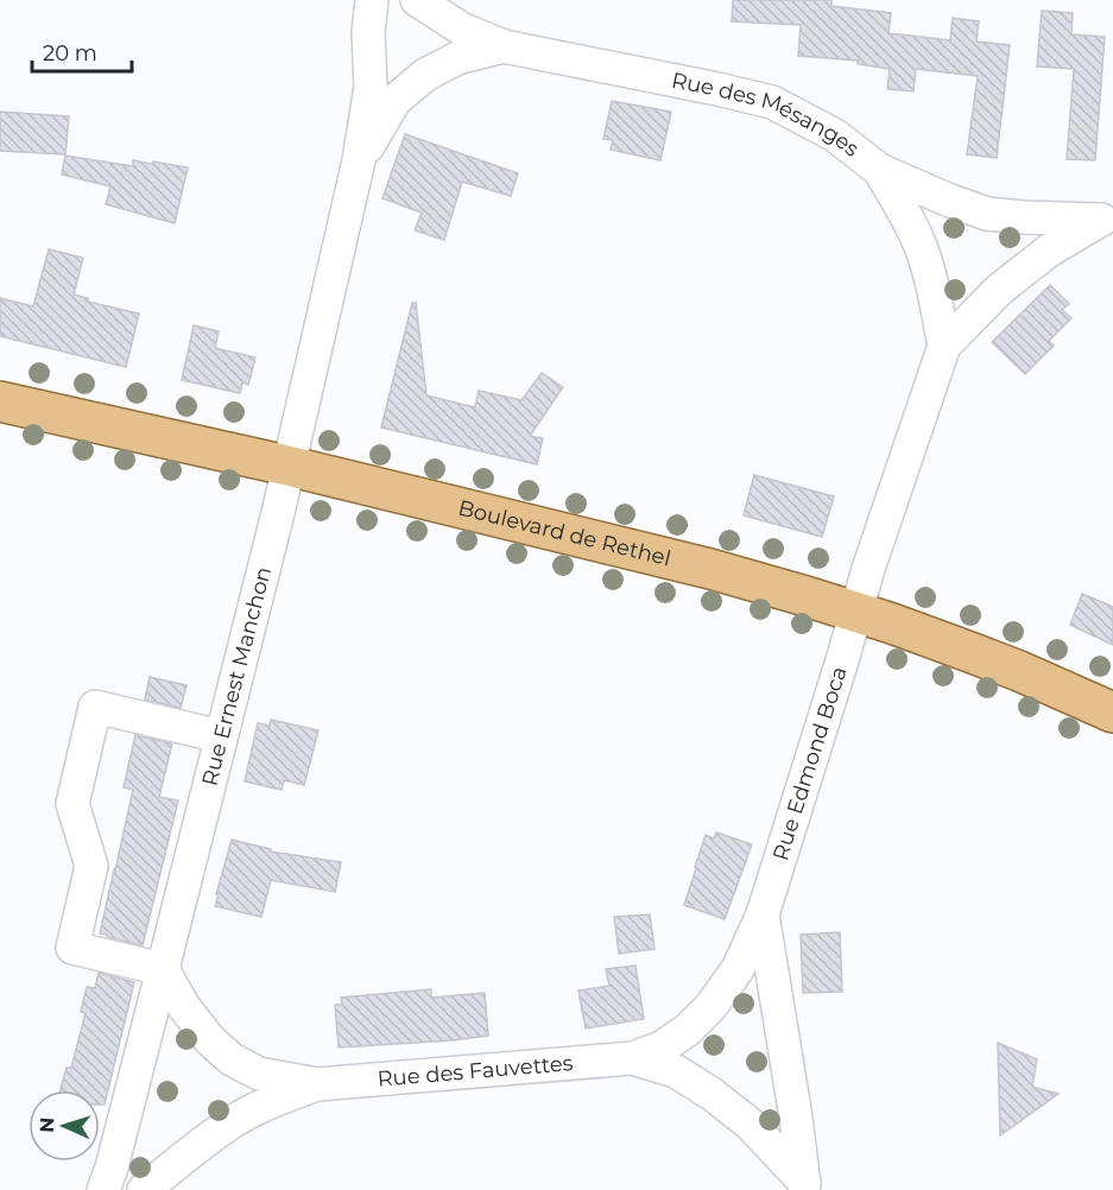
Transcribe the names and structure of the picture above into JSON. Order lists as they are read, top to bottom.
{
  "streets": {
    "main road": ["Boulevard de Rethel"],
    "street": [
      "Rue des Mésanges",
      "Rue Ernest Manchon",
      "Rue Edmond Boca",
      "Rue des Fauvettes"
    ]
  },
  "crossings": [
    ["Rue des Mésanges", "Rue Ernest Manchon"],
    ["Rue des Mésanges", "Rue Edmond Boca"],
    ["Boulevard de Rethel", "Rue Ernest Manchon"],
    ["Boulevard de Rethel", "Rue Edmond Boca"],
    ["Rue Ernest Manchon", "Rue des Fauvettes"],
    ["Rue Edmond Boca", "Rue des Fauvettes"]
  ],
  "scale_bar": "20 m",
  "north": "left"
}
